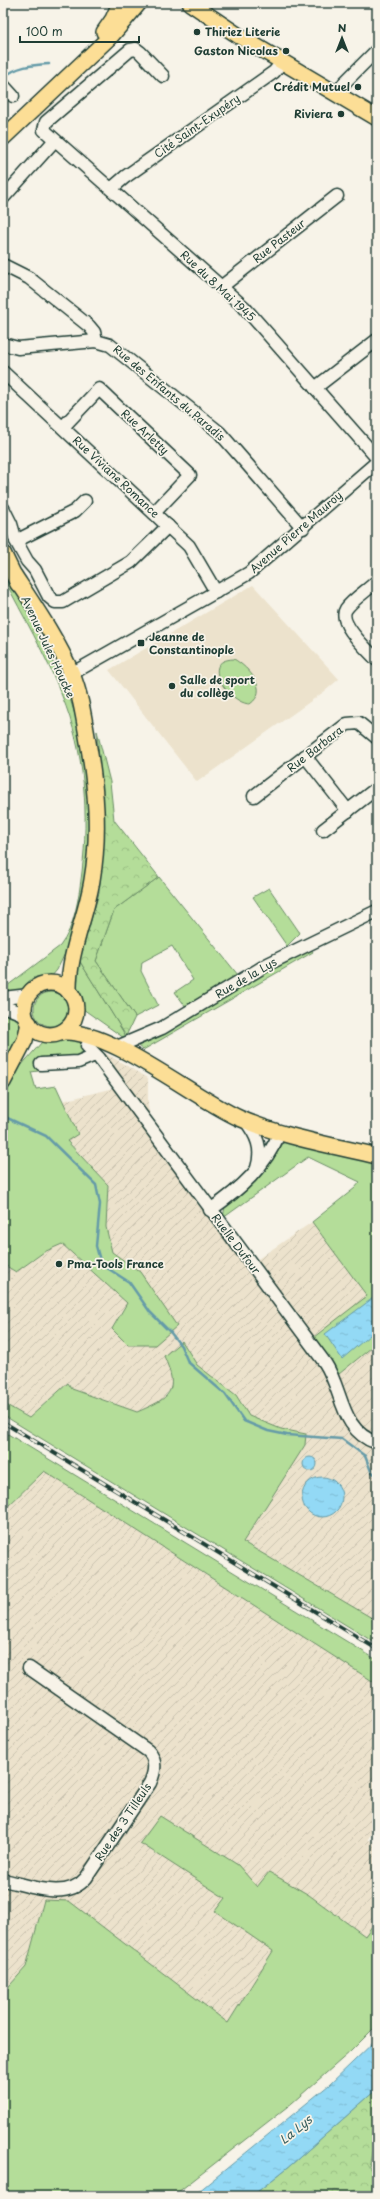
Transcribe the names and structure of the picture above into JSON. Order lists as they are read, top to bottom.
{
  "streets": {
    "main road": ["Avenue Jules Houcke"],
    "street": [
      "Cité Saint-Exupéry",
      "Rue Pasteur",
      "Rue du 8 Mai 1945",
      "Rue des Enfants du Paradis",
      "Rue Arletty",
      "Rue Viviane Romance",
      "Avenue Pierre Mauroy",
      "Rue Barbara",
      "Rue de la Lys",
      "Ruelle Dufour",
      "Rue des 3 Tilleuls"
    ]
  },
  "crossings": [
    ["Cité Saint-Exupéry", "Rue du 8 Mai 1945"],
    ["Rue Pasteur", "Rue du 8 Mai 1945"],
    ["Rue des Enfants du Paradis", "Avenue Pierre Mauroy"],
    ["Rue Arletty", "Rue Viviane Romance"],
    ["Rue Viviane Romance", "Avenue Pierre Mauroy"],
    ["Avenue Pierre Mauroy", "Avenue Jules Houcke"]
  ],
  "water": ["La Lys"],
  "places": {
    "other": [
      "Thiriez Literie",
      "Gaston Nicolas",
      "Crédit Mutuel",
      "Riviera",
      "Salle de sport du collège",
      "Pma-Tools France"
    ],
    "transit": ["Jeanne de Constantinople"]
  },
  "scale_bar": "100 m",
  "north": "top"
}
